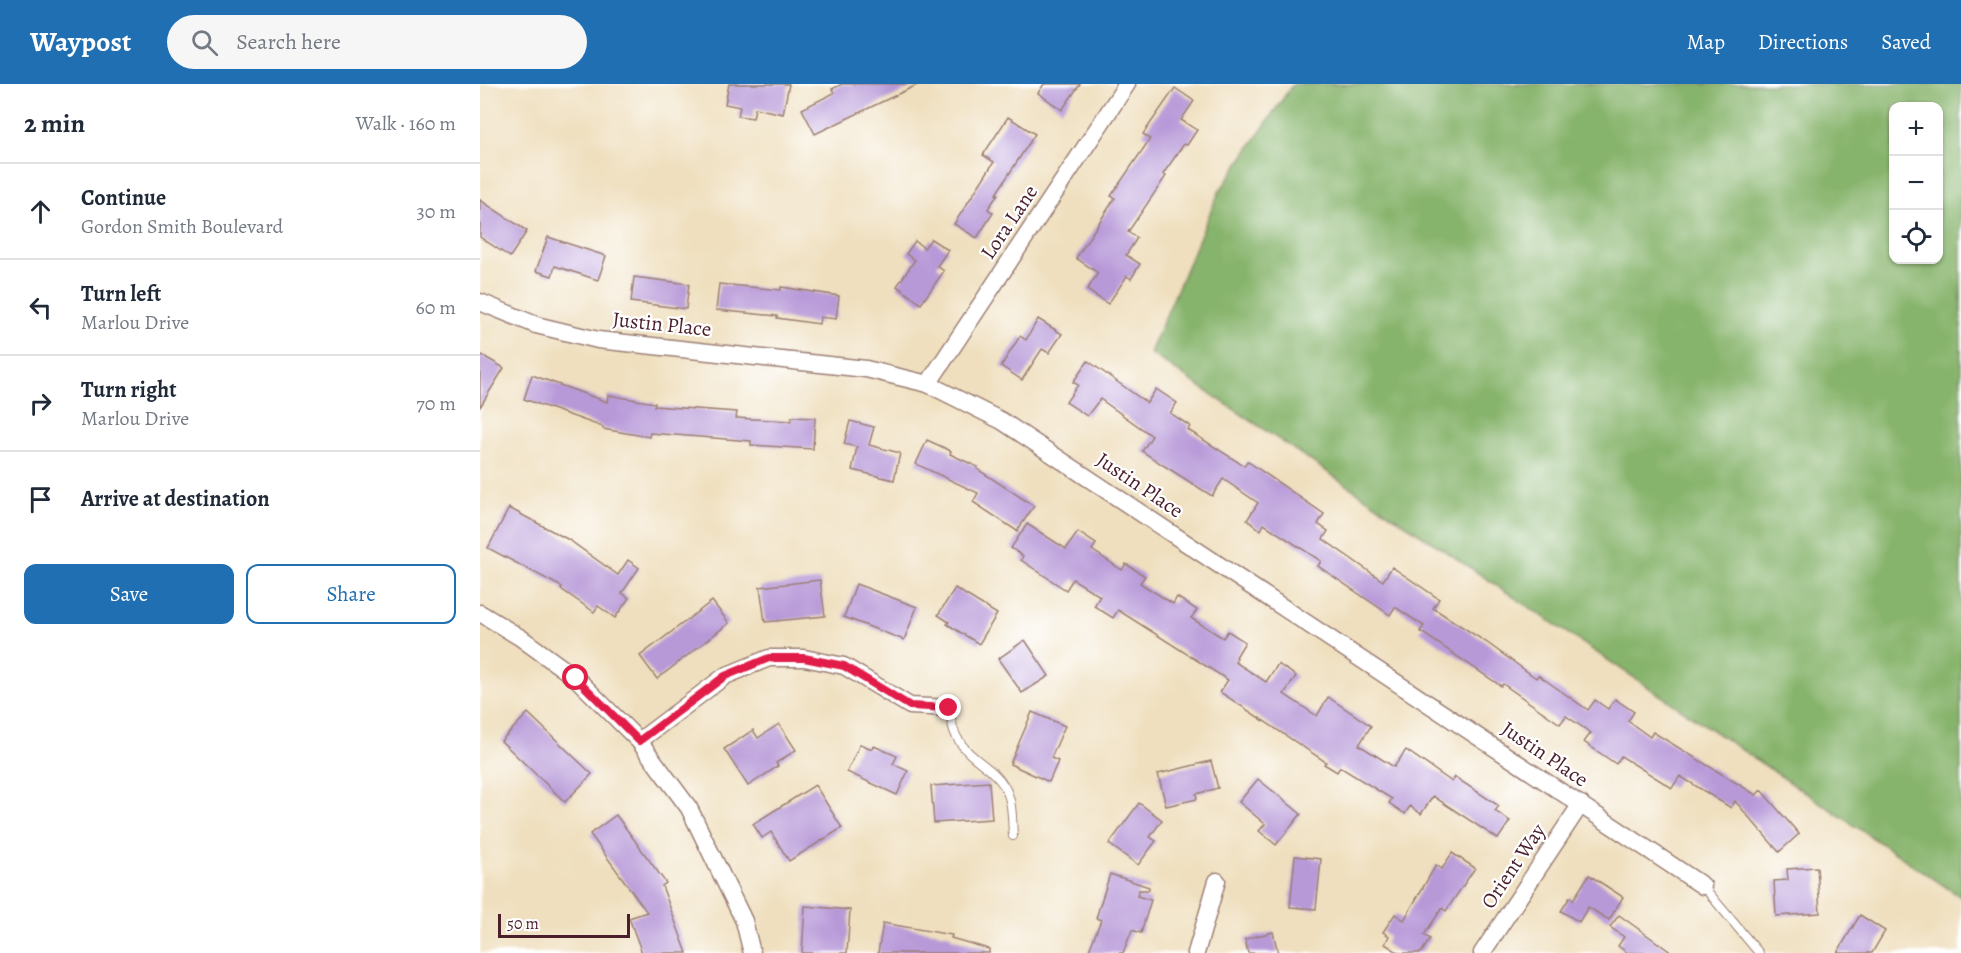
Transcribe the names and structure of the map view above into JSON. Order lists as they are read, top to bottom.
{
  "streets": {
    "street": ["Lora Lane", "Justin Place", "Orient Way"]
  },
  "crossings": [
    ["Lora Lane", "Justin Place"],
    ["Justin Place", "Orient Way"]
  ],
  "scale_bar": "50 m",
  "page": {
    "header": "Waypost",
    "search": "Search here",
    "nav": ["Map", "Directions", "Saved"],
    "heading": ["2 min", "Walk · 160 m"],
    "map_buttons": ["+", "−"],
    "list": [
      ["Continue", "Gordon Smith Boulevard", "30 m"],
      ["Turn left", "Marlou Drive", "60 m"],
      ["Turn right", "Marlou Drive", "70 m"],
      "Arrive at destination"
    ],
    "buttons": ["Save", "Share"],
    "scale": "50 m"
  }
}
